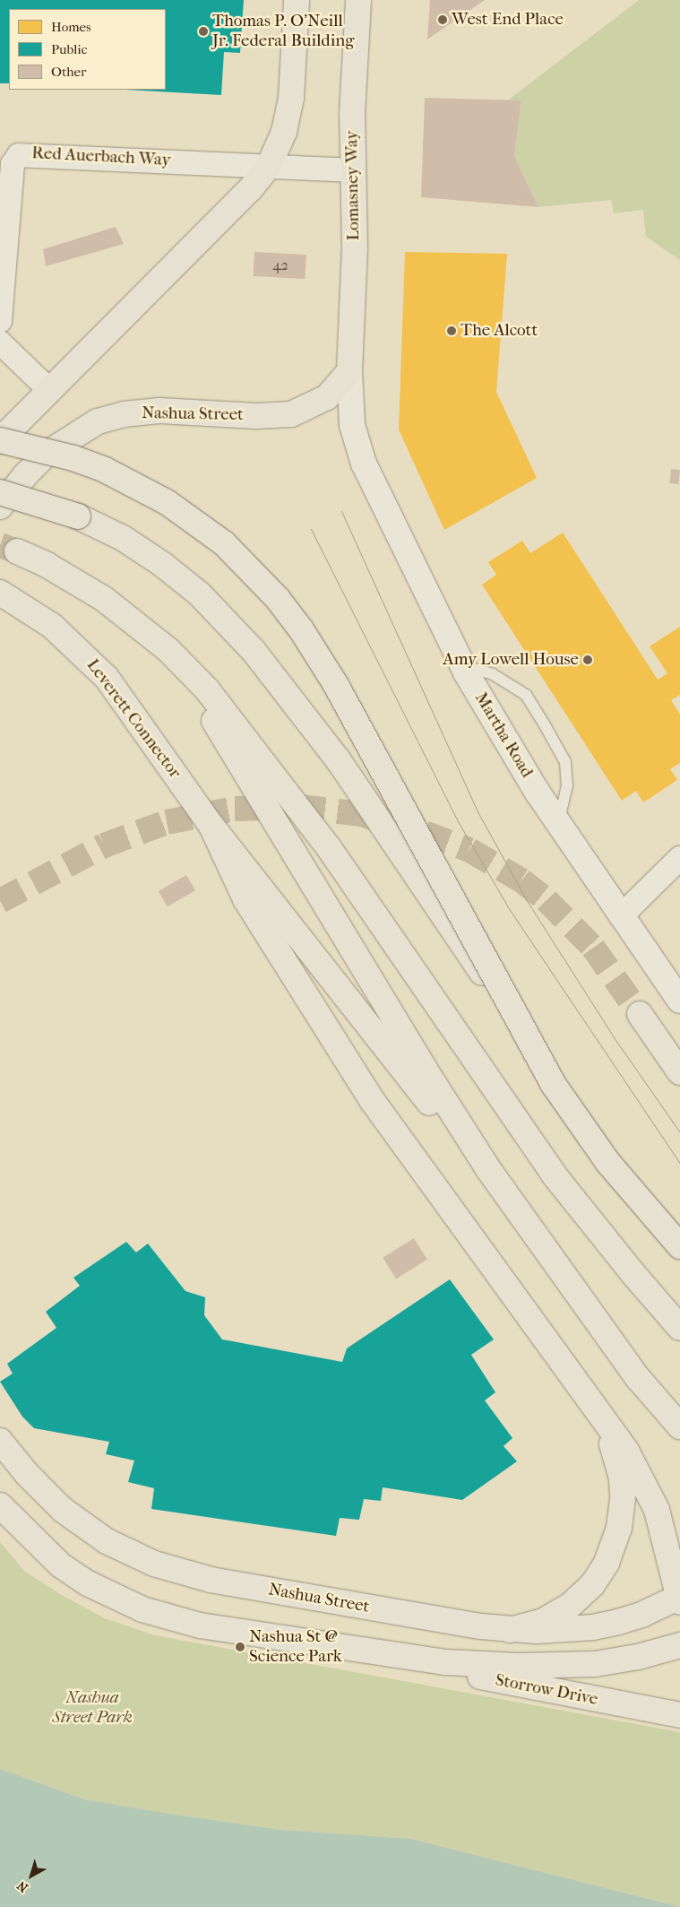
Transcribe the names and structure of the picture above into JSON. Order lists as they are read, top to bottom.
{
  "streets": {
    "main road": [
      "Lomasney Way",
      "Nashua Street",
      "Leverett Connector",
      "Martha Road",
      "Storrow Drive"
    ],
    "street": ["Red Auerbach Way"]
  },
  "crossings": [
    ["Red Auerbach Way", "Lomasney Way"],
    ["Lomasney Way", "Nashua Street"],
    ["Lomasney Way", "Martha Road"],
    ["Nashua Street", "Martha Road"]
  ],
  "parks": ["Nashua Street Park"],
  "places": [
    "West End Place",
    "Thomas P. O'Neill Jr. Federal Building",
    "The Alcott",
    "Amy Lowell House",
    "Nashua St @ Science Park"
  ],
  "house_numbers": ["42"],
  "legend": ["Homes", "Public", "Other"],
  "north": "bottom left"
}
